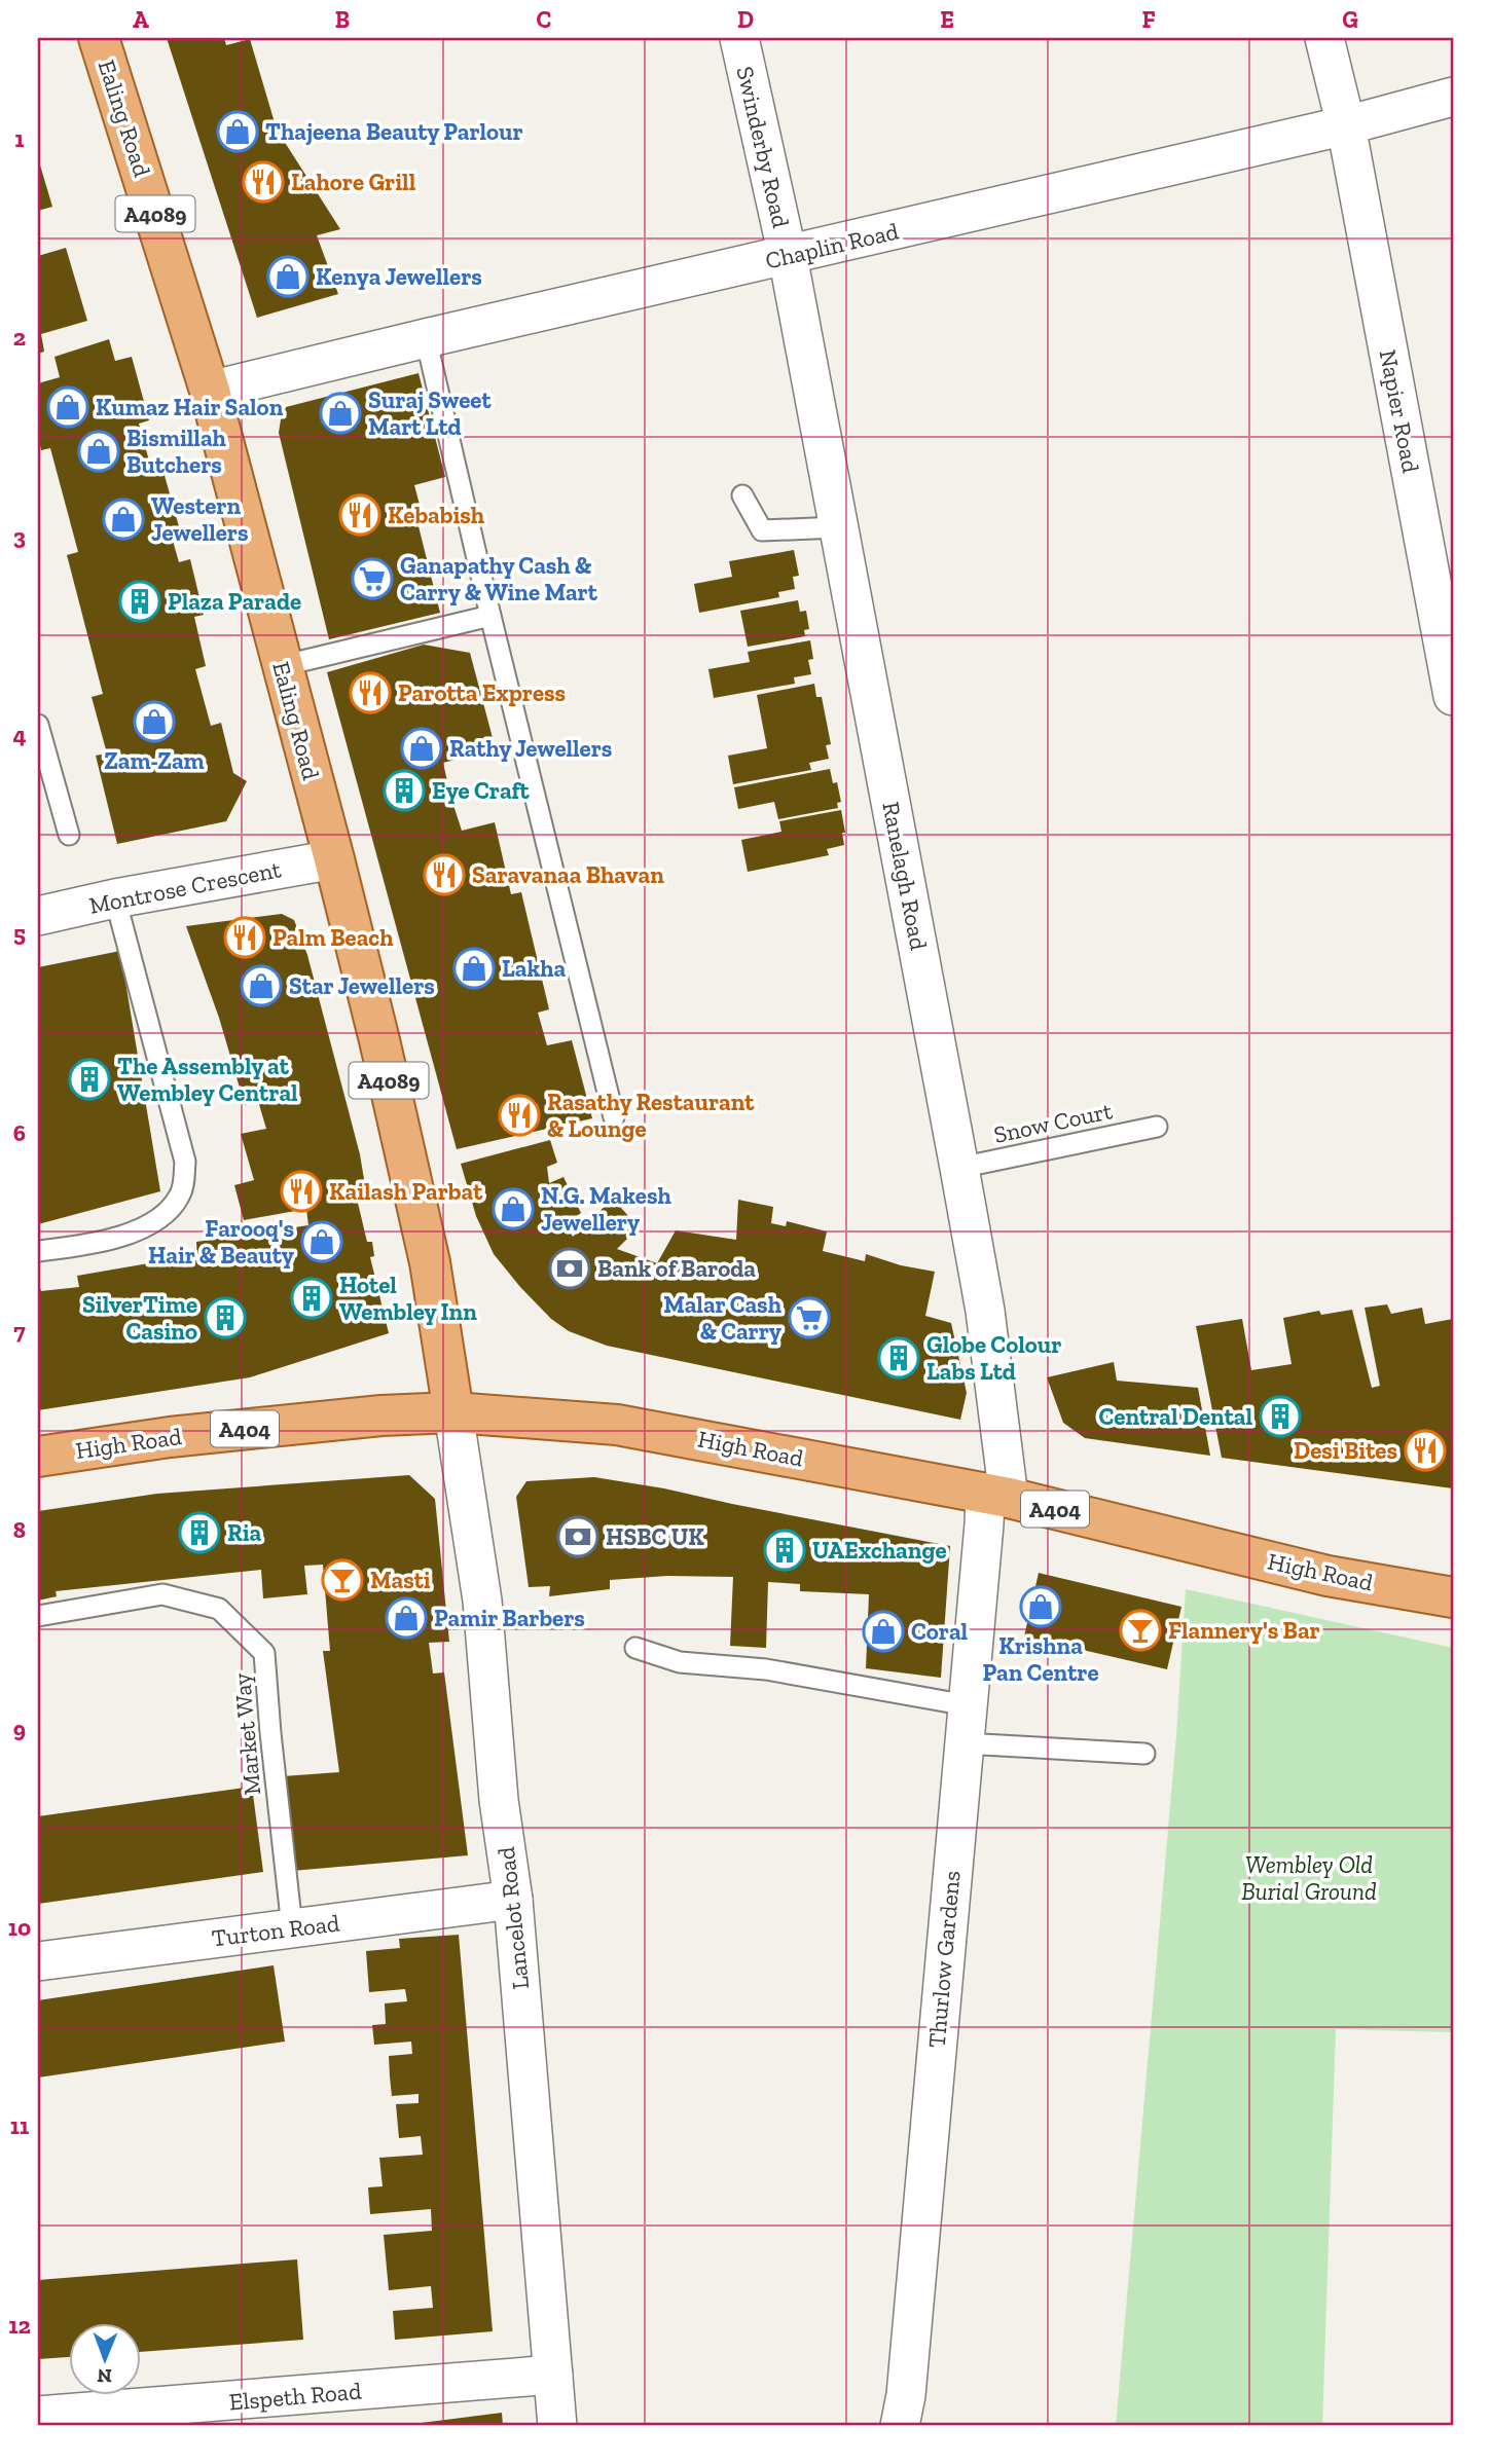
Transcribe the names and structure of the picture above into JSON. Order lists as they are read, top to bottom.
{
  "streets": {
    "main road": [
      "Ealing Road",
      "A4089",
      "A404",
      "High Road"
    ],
    "street": [
      "Swinderby Road",
      "Chaplin Road",
      "Napier Road",
      "Ranelagh Road",
      "Montrose Crescent",
      "Lancelot Road",
      "Turton Road",
      "Thurlow Gardens",
      "Elspeth Road"
    ],
    "lane": ["Snow Court", "Market Way"]
  },
  "crossings": [
    ["Ealing Road", "Chaplin Road"],
    ["Ealing Road", "Montrose Crescent"],
    ["Ealing Road", "High Road"],
    ["Ealing Road", "Lancelot Road"],
    ["Swinderby Road", "Chaplin Road"],
    ["Swinderby Road", "Ranelagh Road"],
    ["Chaplin Road", "Napier Road"],
    ["Chaplin Road", "Ranelagh Road"],
    ["Ranelagh Road", "Snow Court"],
    ["Ranelagh Road", "High Road"],
    ["Ranelagh Road", "Thurlow Gardens"],
    ["High Road", "Lancelot Road"],
    ["High Road", "Thurlow Gardens"],
    ["Market Way", "Turton Road"],
    ["Lancelot Road", "Turton Road"],
    ["Lancelot Road", "Elspeth Road"]
  ],
  "parks": ["Wembley Old Burial Ground"],
  "places": {
    "shop": [
      "Thajeena Beauty Parlour",
      "Kenya Jewellers",
      "Kumaz Hair Salon",
      "Suraj Sweet Mart Ltd",
      "Bismillah Butchers",
      "Western Jewellers",
      "Zam-Zam",
      "Rathy Jewellers",
      "Lakha",
      "Star Jewellers",
      "N.G. Makesh Jewellery",
      "Farooq's Hair & Beauty",
      "Krishna Pan Centre",
      "Pamir Barbers",
      "Coral"
    ],
    "restaurant": [
      "Lahore Grill",
      "Kebabish",
      "Parotta Express",
      "Saravanaa Bhavan",
      "Palm Beach",
      "Rasathy Restaurant & Lounge",
      "Kailash Parbat",
      "Desi Bites"
    ],
    "supermarket": ["Ganapathy Cash & Carry & Wine Mart", "Malar Cash & Carry"],
    "building": [
      "Plaza Parade",
      "Eye Craft",
      "The Assembly at Wembley Central",
      "Hotel Wembley Inn",
      "SilverTime Casino",
      "Globe Colour Labs Ltd",
      "Central Dental",
      "Ria",
      "UAExchange"
    ],
    "bank": ["Bank of Baroda", "HSBC UK"],
    "bar": ["Masti", "Flannery's Bar"]
  },
  "north": "bottom",
  "grid": {
    "columns": [
      "A",
      "B",
      "C",
      "D",
      "E",
      "F",
      "G"
    ],
    "rows": [
      "1",
      "2",
      "3",
      "4",
      "5",
      "6",
      "7",
      "8",
      "9",
      "10",
      "11",
      "12"
    ]
  }
}
